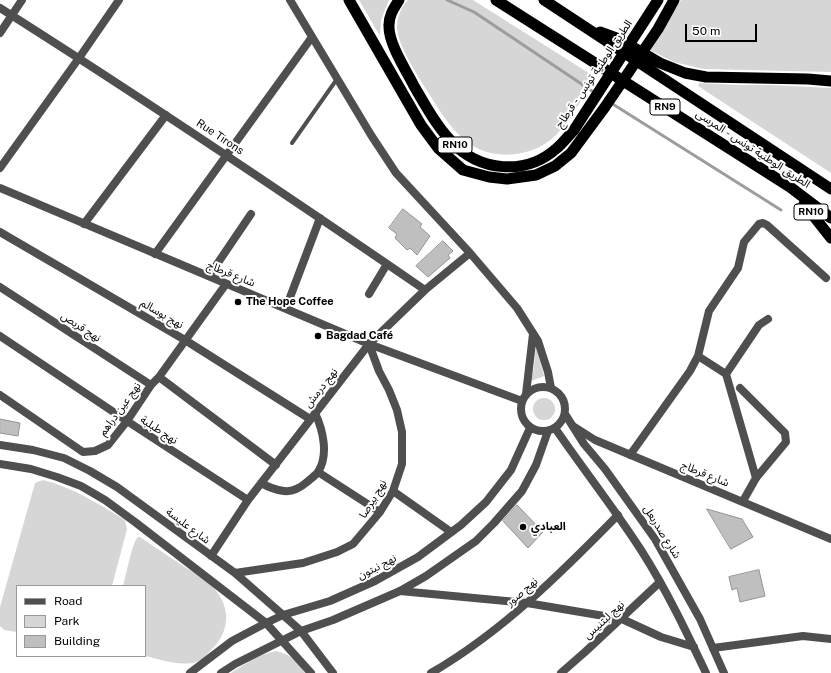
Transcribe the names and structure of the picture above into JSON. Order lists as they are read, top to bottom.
{
  "streets": {
    "highway": [
      "الطريق الوطنية تونس - قرطاج",
      "RN9",
      "RN10",
      "الطريق الوطنية تونس - المرسى"
    ],
    "street": [
      "Rue Tirons",
      "شارع قرطاج",
      "نهج بوسالم",
      "نهج قربص",
      "نهج درمش",
      "نهج عين دراهم",
      "نهج طبلبة",
      "نهج بيرصا",
      "شارع عليسة",
      "شارع صدربعل",
      "نهج نبتون",
      "نهج صور",
      "نهج لبتنيس"
    ]
  },
  "crossings": [
    ["Rue Tirons", "نهج درمش"],
    ["RN10", "الطريق الوطنية تونس - المرسى"],
    ["شارع قرطاج", "نهج درمش"],
    ["شارع قرطاج", "نهج عين دراهم"],
    ["شارع قرطاج", "نهج بيرصا"],
    ["شارع قرطاج", "شارع صدربعل"],
    ["شارع قرطاج", "نهج نبتون"],
    ["نهج بوسالم", "نهج درمش"],
    ["نهج بوسالم", "نهج عين دراهم"],
    ["نهج قربص", "نهج عين دراهم"],
    ["نهج درمش", "نهج طبلبة"],
    ["نهج درمش", "نهج بيرصا"],
    ["نهج درمش", "شارع عليسة"],
    ["نهج عين دراهم", "نهج طبلبة"],
    ["نهج بيرصا", "شارع عليسة"],
    ["شارع عليسة", "نهج نبتون"],
    ["شارع صدربعل", "نهج نبتون"]
  ],
  "places": ["The Hope Coffee", "Bagdad Café", "العبادي"],
  "legend": ["Road", "Park", "Building"],
  "scale_bar": "50 m"
}
